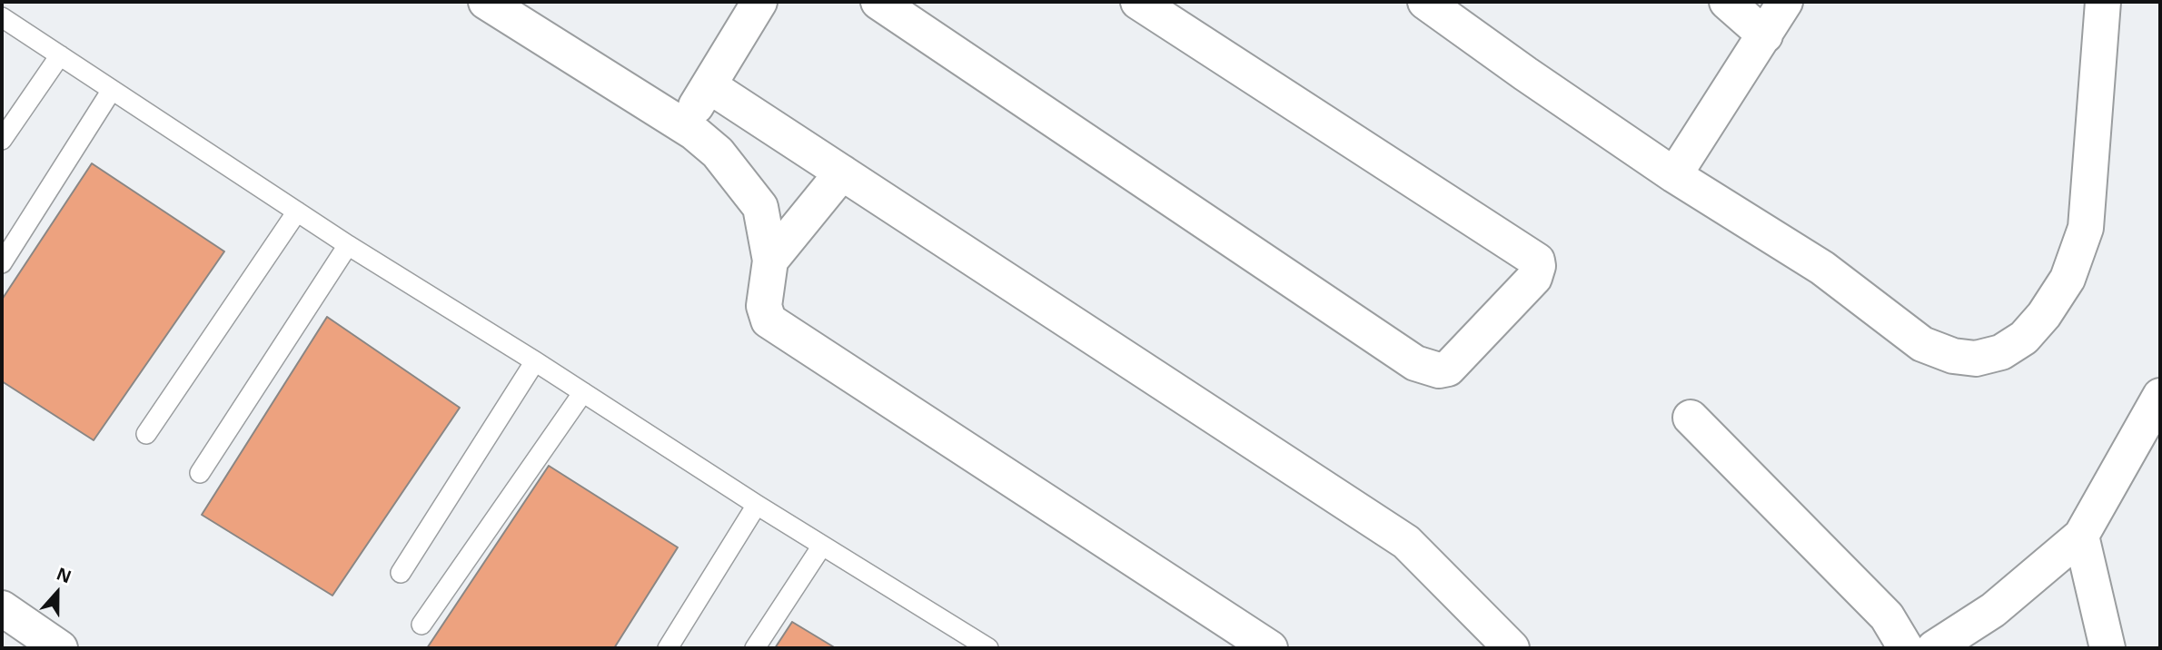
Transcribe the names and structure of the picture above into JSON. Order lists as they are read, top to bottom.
{
  "north": "top"
}
